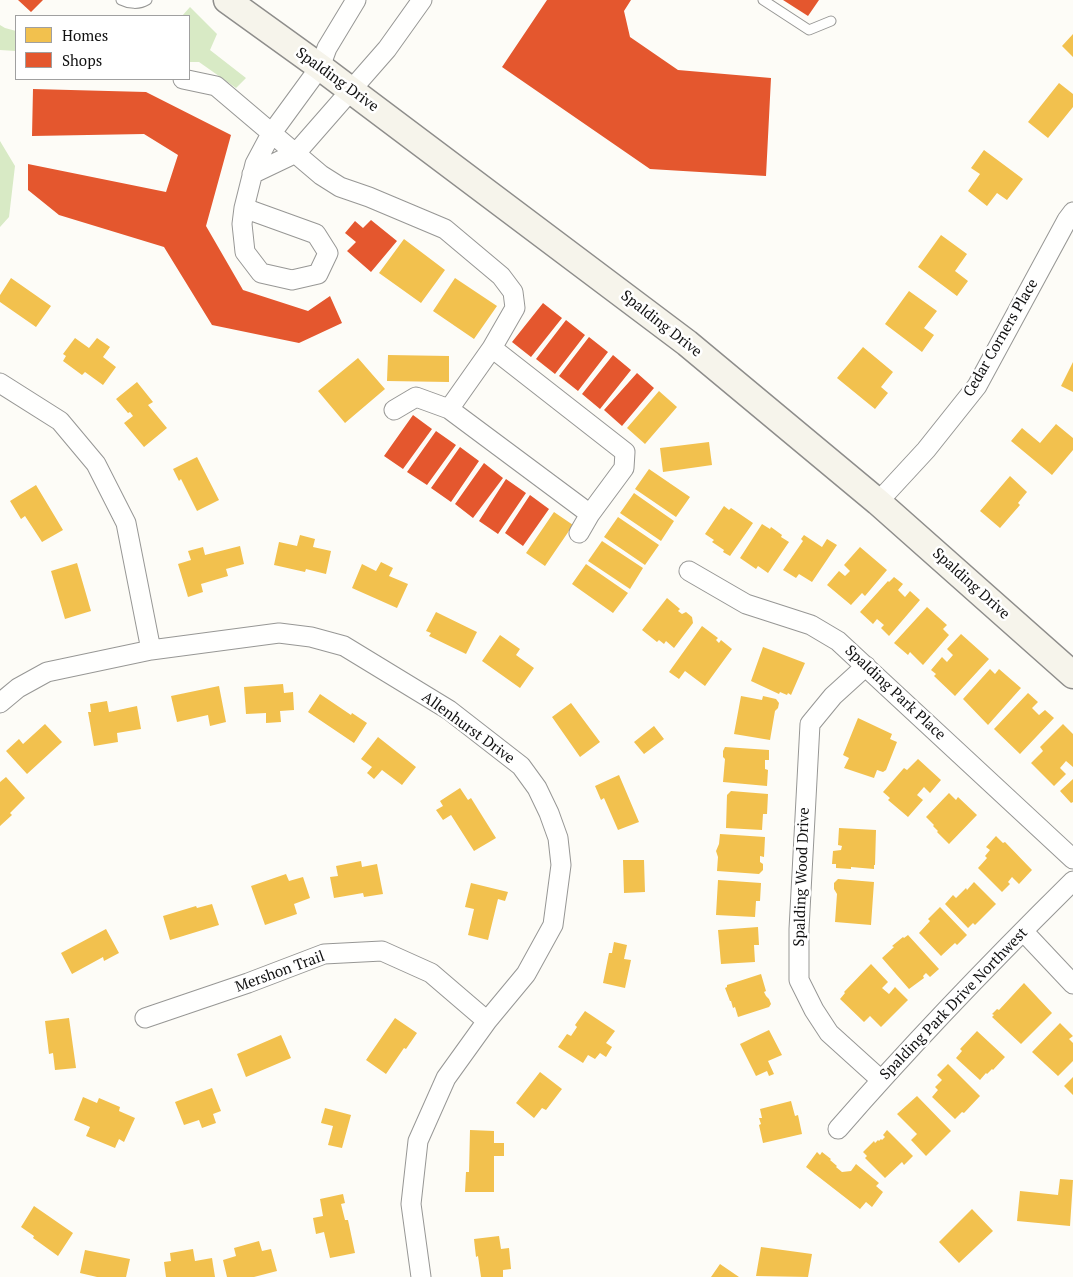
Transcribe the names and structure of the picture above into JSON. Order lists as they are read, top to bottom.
{
  "streets": {
    "main road": ["Spalding Drive"],
    "street": [
      "Cedar Corners Place",
      "Spalding Park Place",
      "Allenhurst Drive",
      "Spalding Wood Drive",
      "Mershon Trail",
      "Spalding Park Drive Northwest"
    ]
  },
  "crossings": [
    ["Spalding Drive", "Cedar Corners Place"],
    ["Spalding Park Place", "Spalding Wood Drive"],
    ["Allenhurst Drive", "Mershon Trail"],
    ["Spalding Wood Drive", "Spalding Park Drive Northwest"]
  ],
  "legend": ["Homes", "Shops"]
}
